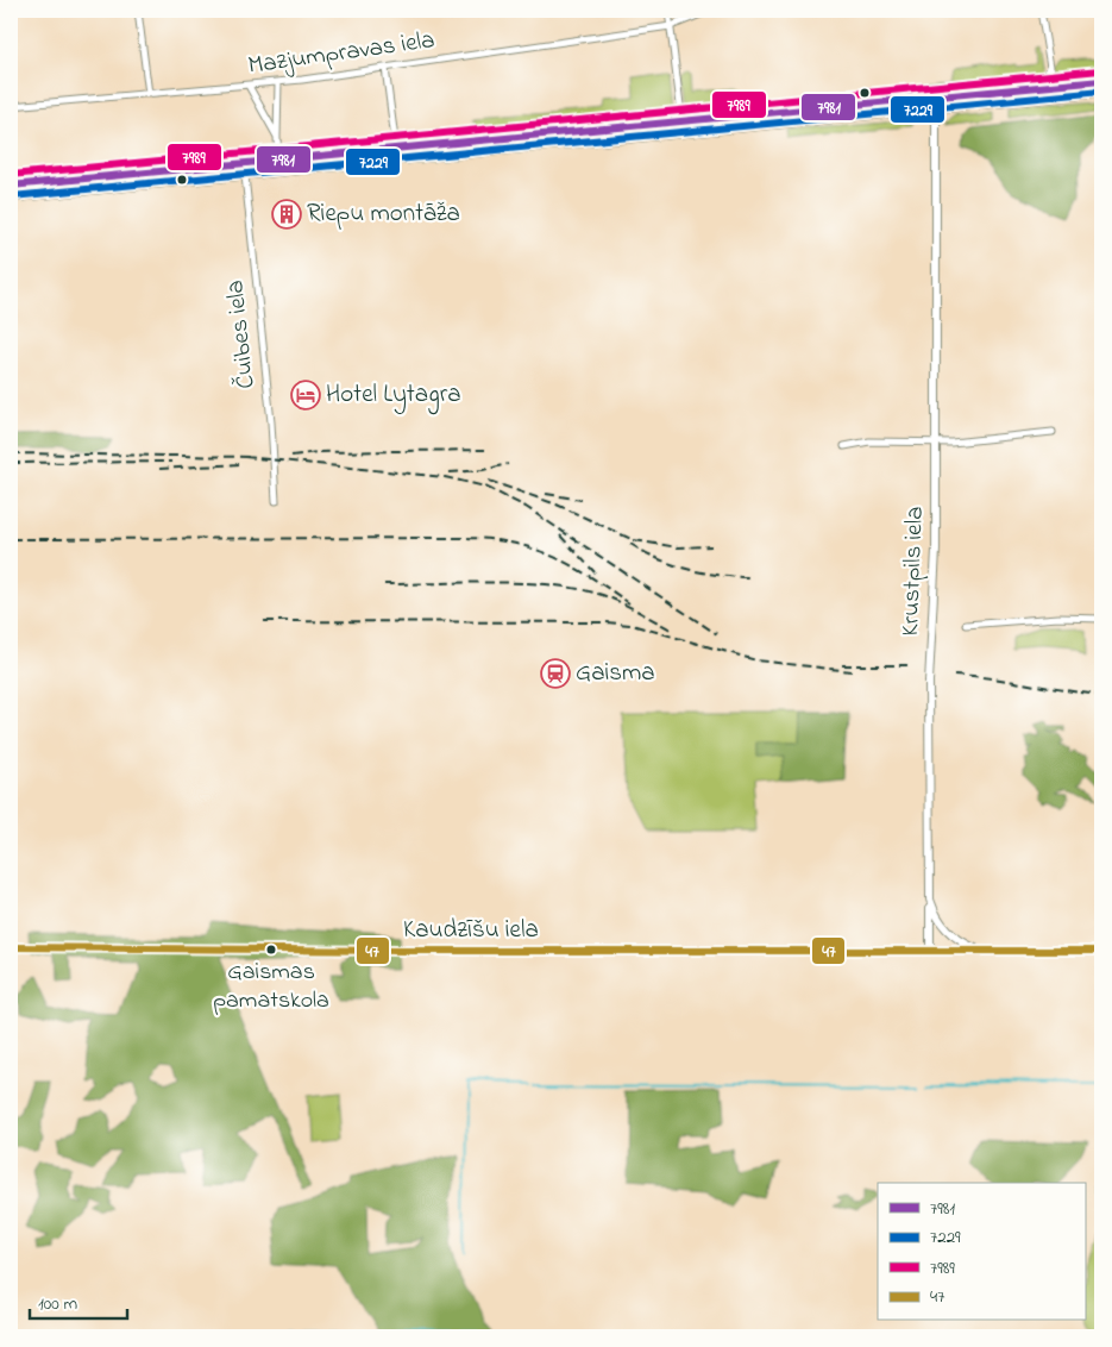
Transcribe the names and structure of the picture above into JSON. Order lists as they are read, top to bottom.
{
  "streets": {
    "street": [
      "Mazjumpravas iela",
      "Čuibes iela",
      "Krustpils iela",
      "Kaudzīšu iela"
    ]
  },
  "crossings": [
    ["Krustpils iela", "Kaudzīšu iela"]
  ],
  "places": {
    "building": ["Riepu montāža"],
    "hotel": ["Hotel Lytagra"],
    "station": ["Gaisma"],
    "other": ["Gaismas pamatskola"]
  },
  "lines": [
    "transit line 7989",
    "transit line 7981",
    "transit line 7229",
    "transit line 47"
  ],
  "legend": [
    "7981",
    "7229",
    "7989",
    "47"
  ],
  "scale_bar": "100 m"
}
